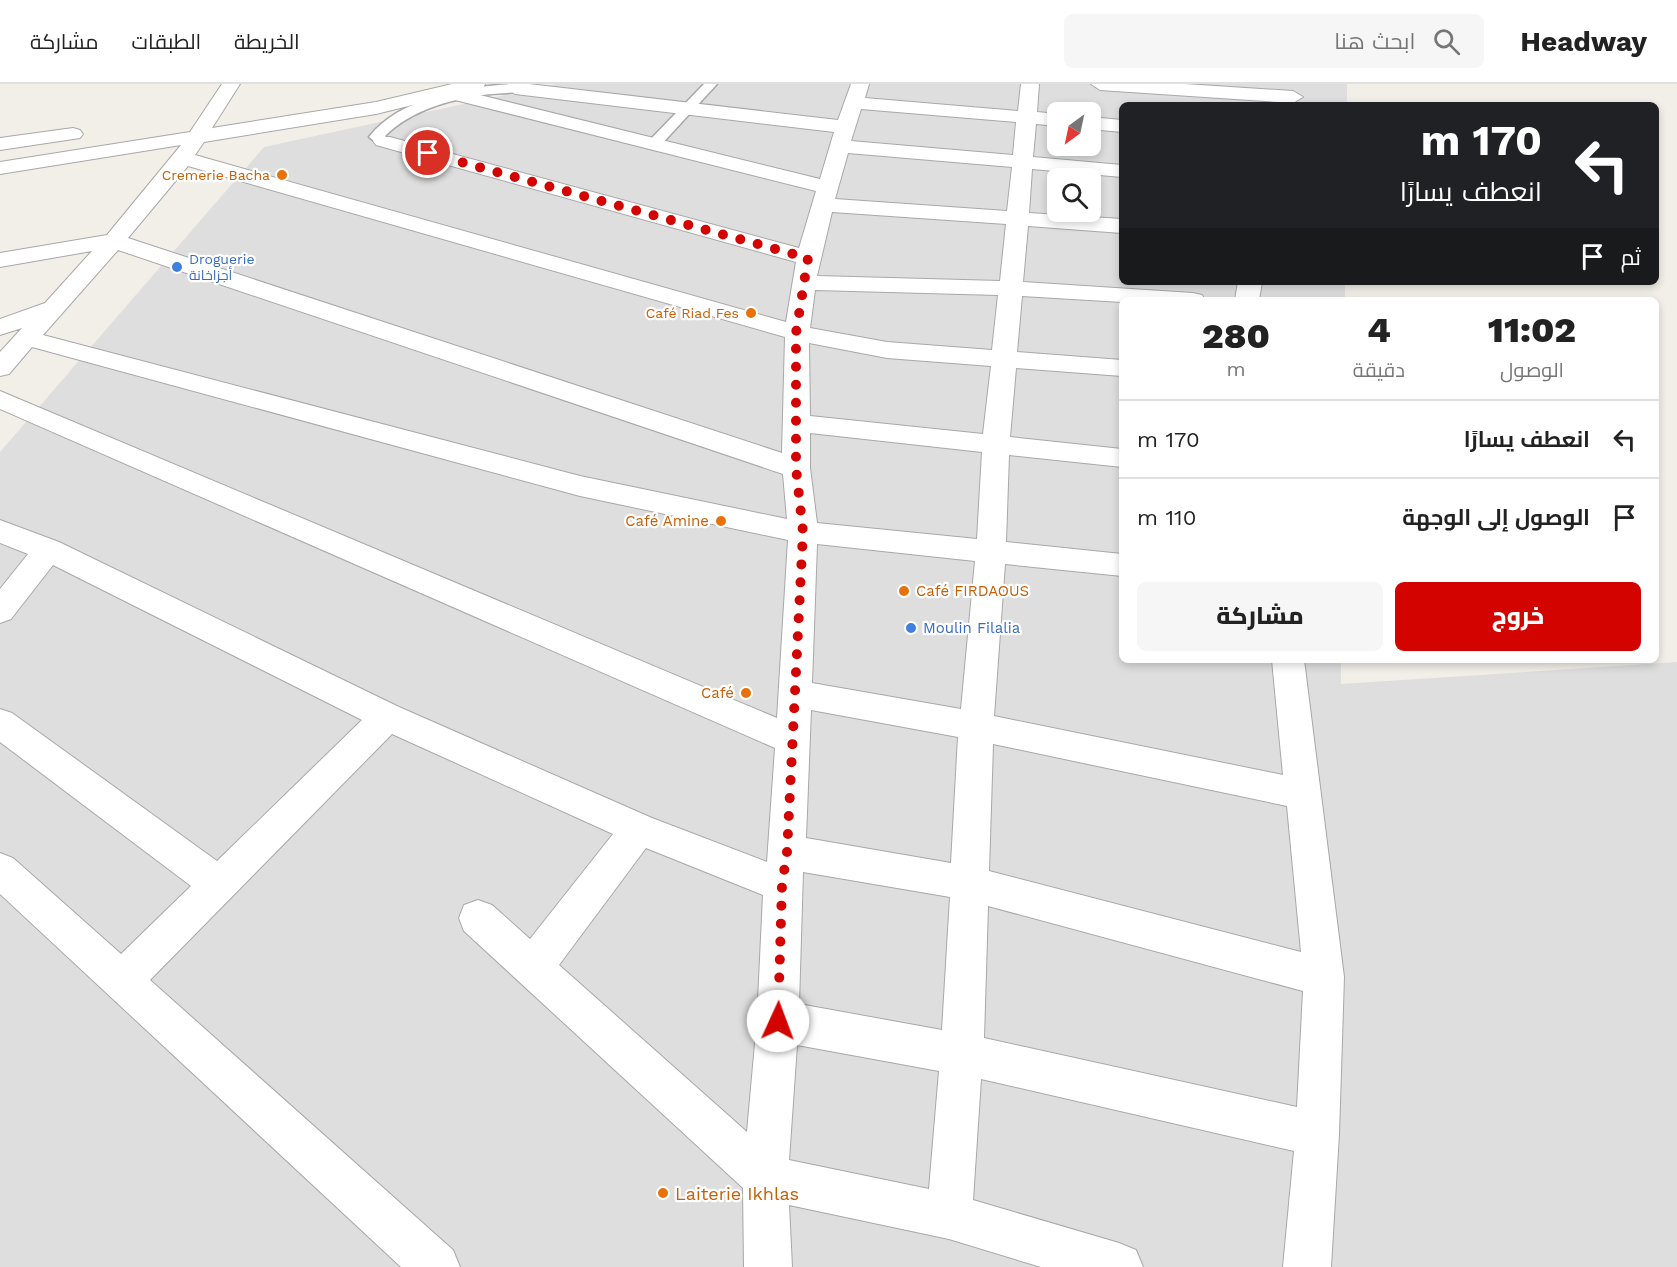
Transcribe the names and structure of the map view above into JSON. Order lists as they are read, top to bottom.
{
  "places": [
    "Cremerie Bacha",
    "Droguerie أجزاخانة",
    "Café Riad Fes",
    "Café Amine",
    "Café FIRDAOUS",
    "Moulin Filalia",
    "Café",
    "Laiterie Ikhlas"
  ],
  "north": "bottom left",
  "page": {
    "header": "Headway",
    "search": "ابحث هنا",
    "nav": ["الخريطة", "الطبقات", "مشاركة"],
    "turn": ["170 m", "انعطف يسارًا"],
    "then": "ثم",
    "eta": [
      "11:02",
      "الوصول",
      "4",
      "دقيقة",
      "280",
      "m"
    ],
    "list": [
      {
        "name": "انعطف يسارًا",
        "value": "170 m"
      },
      {
        "name": "الوصول إلى الوجهة",
        "value": "110 m"
      }
    ],
    "buttons": ["خروج", "مشاركة"]
  }
}
